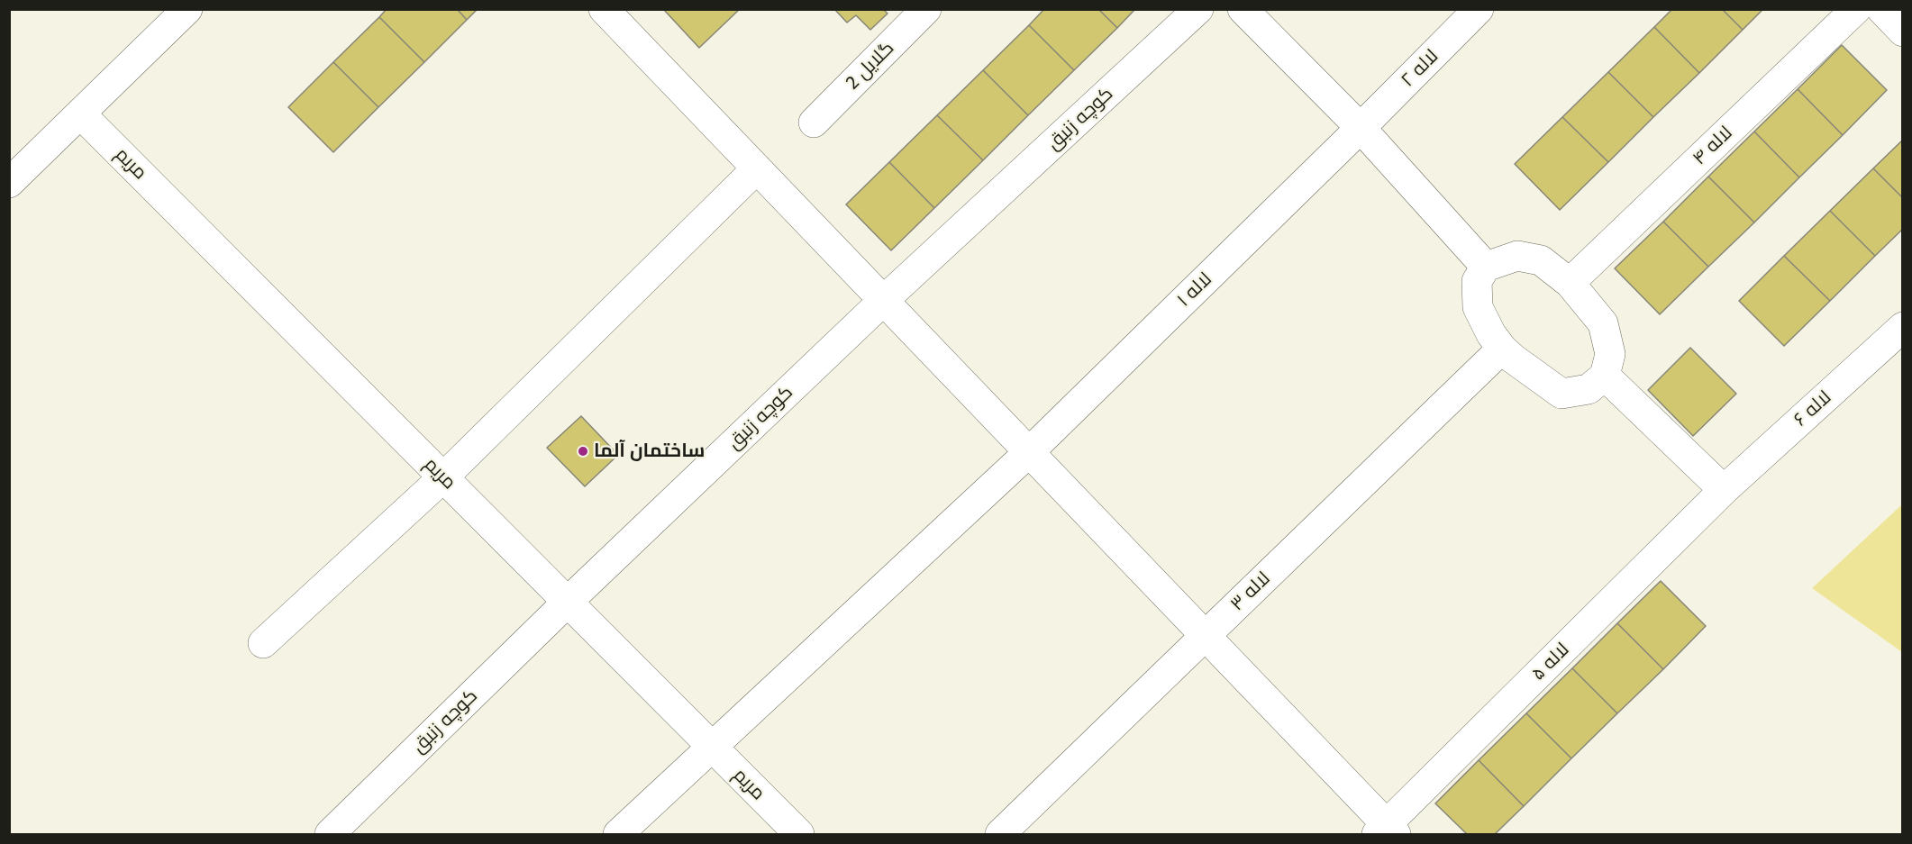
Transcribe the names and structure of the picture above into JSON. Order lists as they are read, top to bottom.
{
  "streets": {
    "street": [
      "گلایل 2",
      "لاله ۲",
      "کوچه زنبق",
      "لاله ۴",
      "مریم",
      "لاله ۱",
      "لاله ۶",
      "لاله ۳",
      "لاله ۵"
    ]
  },
  "crossings": [
    ["لاله ۲", "لاله ۱"],
    ["کوچه زنبق", "مریم"],
    ["لاله ۴", "لاله ۳"],
    ["مریم", "لاله ۱"],
    ["لاله ۶", "لاله ۵"]
  ],
  "places": ["ساختمان آلما"]
}
